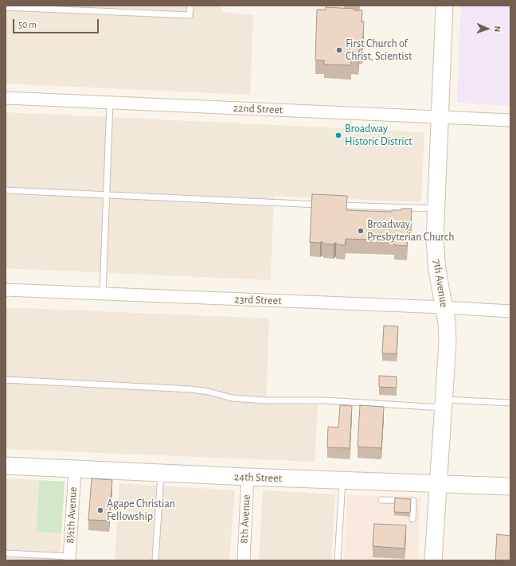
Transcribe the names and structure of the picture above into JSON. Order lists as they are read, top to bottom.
{
  "streets": {
    "street": [
      "22nd Street",
      "7th Avenue",
      "23rd Street",
      "24th Street",
      "8½th Avenue",
      "8th Avenue"
    ]
  },
  "crossings": [
    ["22nd Street", "7th Avenue"],
    ["7th Avenue", "23rd Street"],
    ["7th Avenue", "24th Street"],
    ["24th Street", "8½th Avenue"],
    ["24th Street", "8th Avenue"]
  ],
  "places": [
    "First Church of Christ, Scientist",
    "Broadway Historic District",
    "Broadway Presbyterian Church",
    "Agape Christian Fellowship"
  ],
  "scale_bar": "50 m",
  "north": "right"
}
